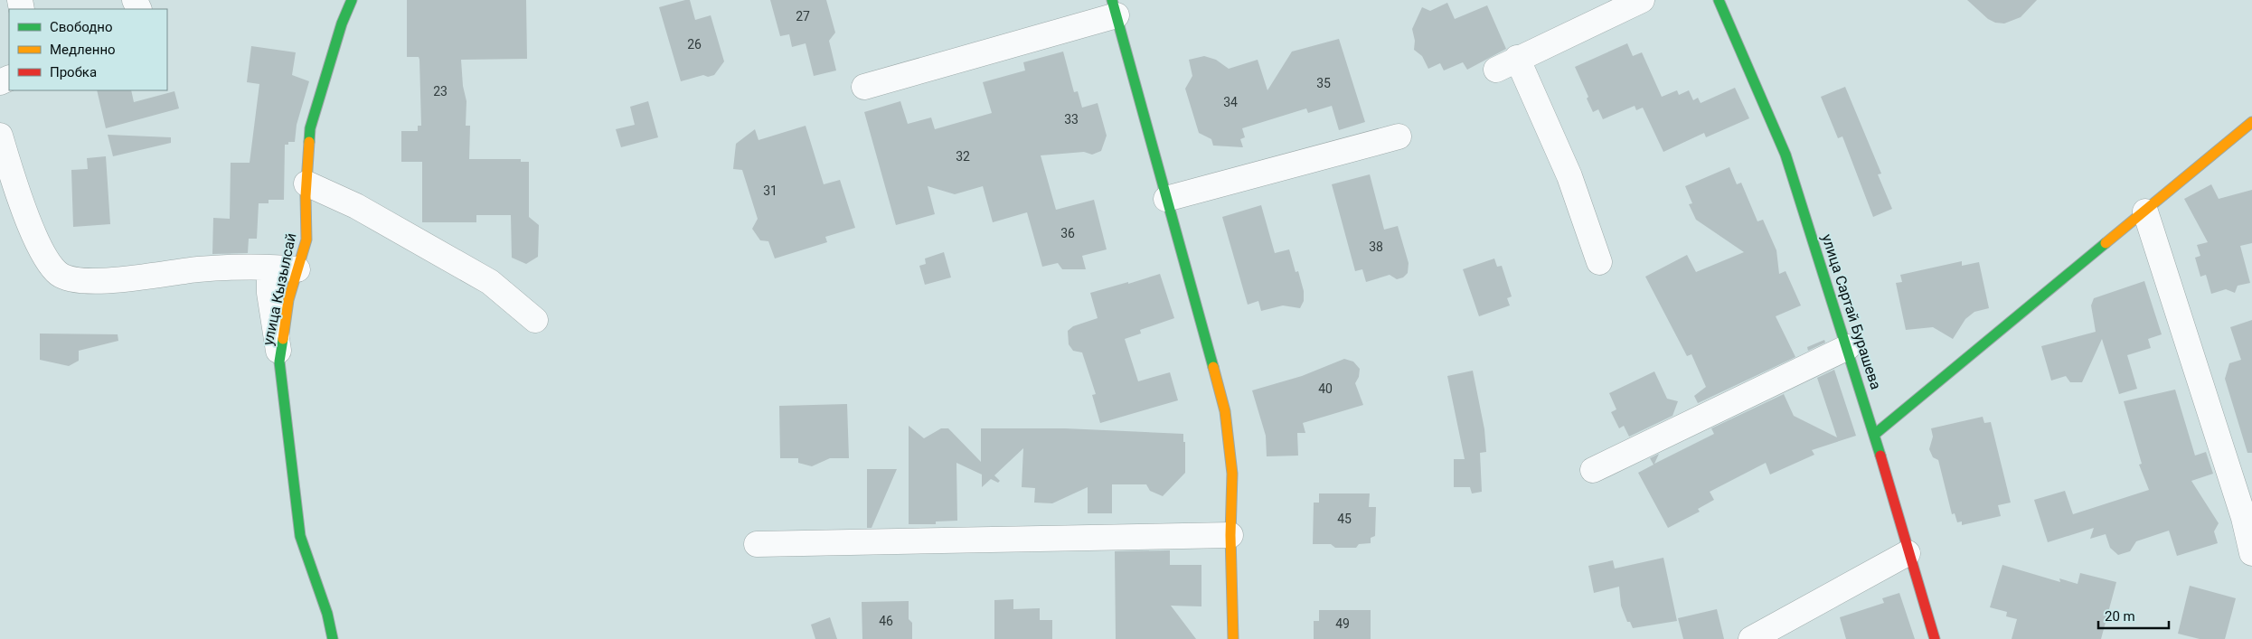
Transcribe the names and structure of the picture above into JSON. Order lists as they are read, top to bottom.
{
  "streets": {
    "street": ["улица Кызылсай", "улица Сартай Бурашева"]
  },
  "house_numbers": [
    "27",
    "26",
    "35",
    "23",
    "34",
    "33",
    "32",
    "31",
    "36",
    "38",
    "40",
    "45",
    "46",
    "49"
  ],
  "legend": ["Свободно", "Медленно", "Пробка"],
  "scale_bar": "20 m"
}
